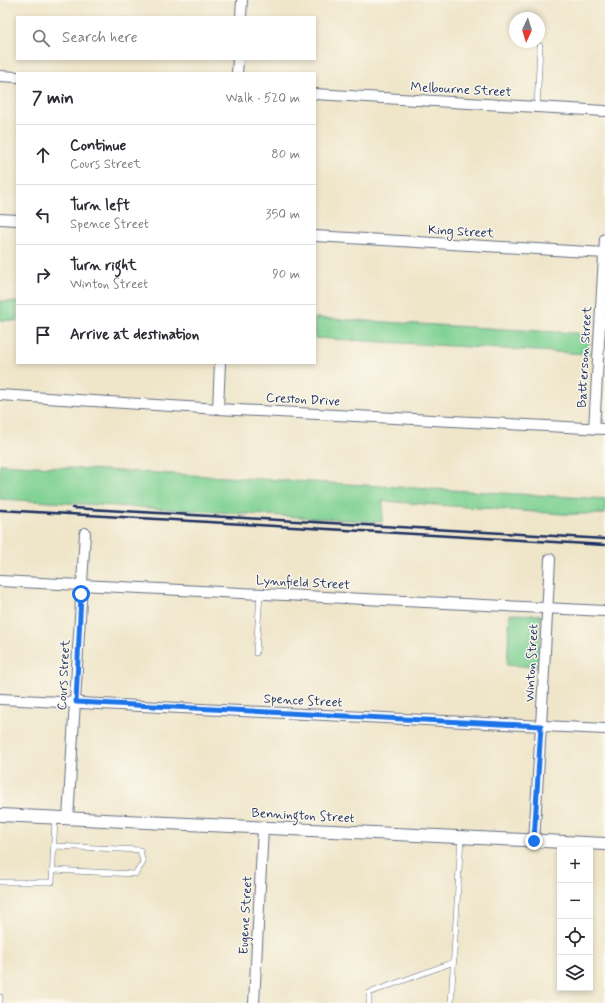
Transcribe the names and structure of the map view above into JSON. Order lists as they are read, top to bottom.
{
  "streets": {
    "street": [
      "Melbourne Street",
      "King Street",
      "Batterson Street",
      "Creston Drive",
      "Lynnfield Street",
      "Winton Street",
      "Cours Street",
      "Spence Street",
      "Bennington Street",
      "Eugene Street"
    ]
  },
  "crossings": [
    ["King Street", "Batterson Street"],
    ["Batterson Street", "Creston Drive"],
    ["Lynnfield Street", "Winton Street"],
    ["Lynnfield Street", "Cours Street"],
    ["Winton Street", "Spence Street"],
    ["Winton Street", "Bennington Street"],
    ["Cours Street", "Spence Street"],
    ["Cours Street", "Bennington Street"],
    ["Bennington Street", "Eugene Street"]
  ],
  "north": "bottom",
  "page": {
    "search": "Search here",
    "heading": ["7 min", "Walk · 520 m"],
    "list": [
      ["Continue", "Cours Street", "80 m"],
      ["Turn left", "Spence Street", "350 m"],
      ["Turn right", "Winton Street", "90 m"],
      "Arrive at destination"
    ],
    "map_buttons": ["+", "−"]
  }
}
